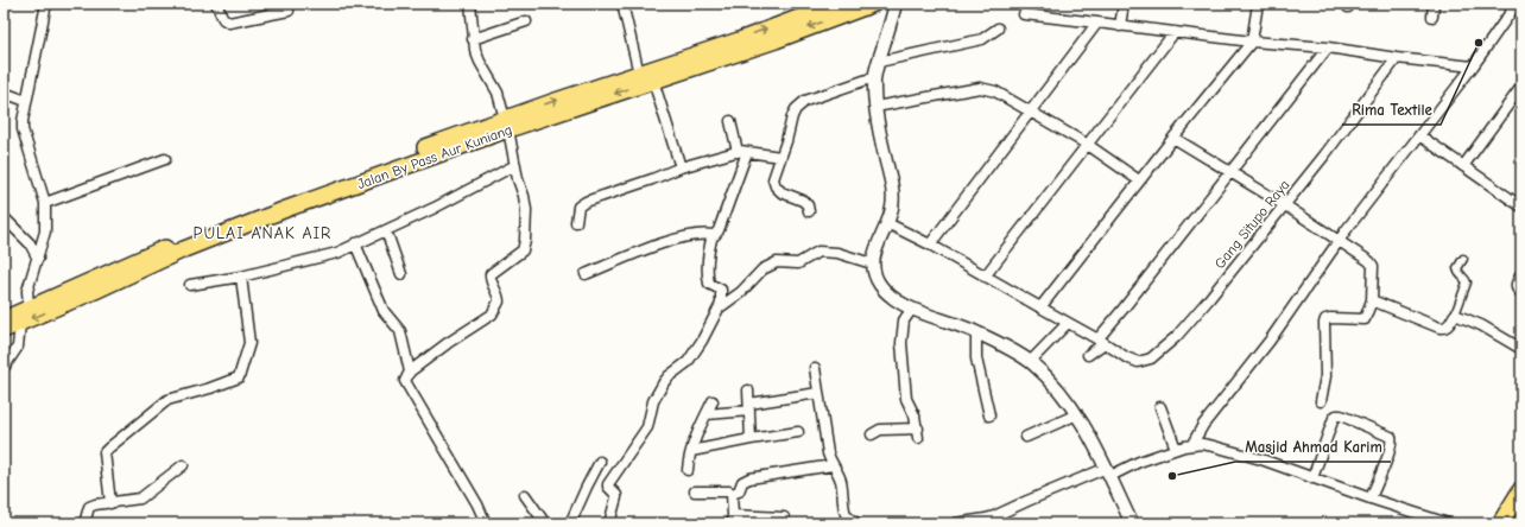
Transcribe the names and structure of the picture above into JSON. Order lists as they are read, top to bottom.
{
  "streets": {
    "highway": ["Jalan By Pass Aur Kuniang"],
    "street": ["Gang Situpo Raya"]
  },
  "districts": ["PULAI ANAK AIR"],
  "places": ["Rima Textile", "Masjid Ahmad Karim"]
}
